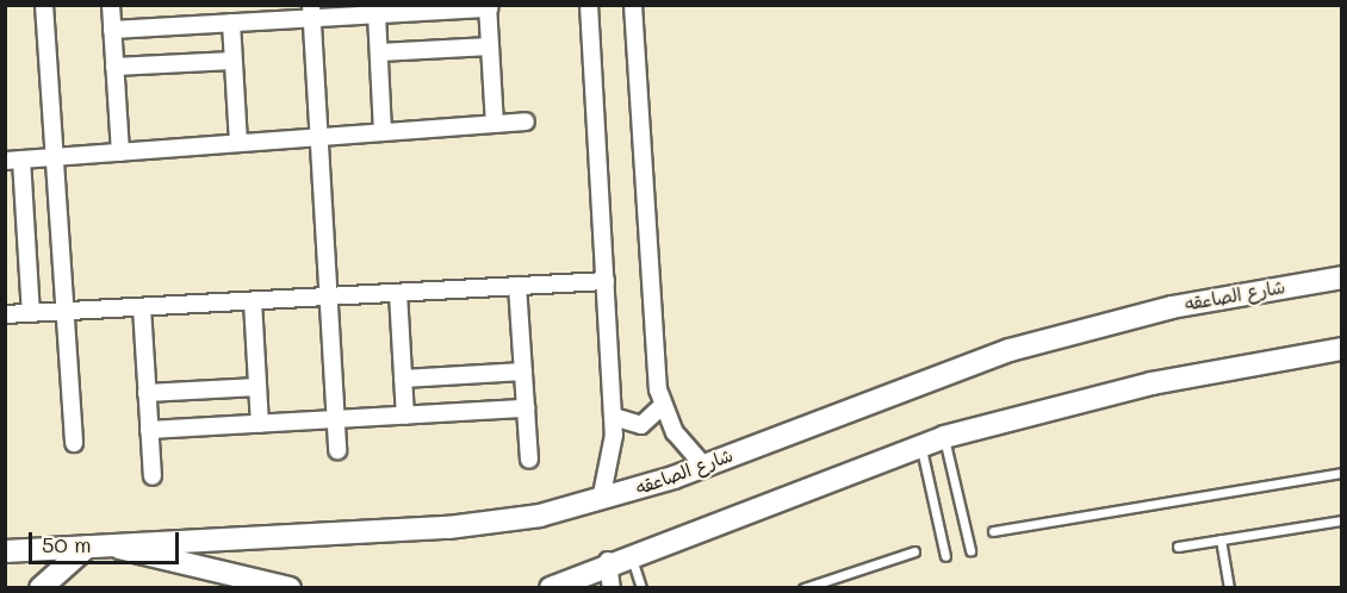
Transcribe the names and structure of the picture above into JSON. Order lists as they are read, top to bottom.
{
  "streets": {
    "street": ["شارع الصاعقه"]
  },
  "scale_bar": "50 m"
}
